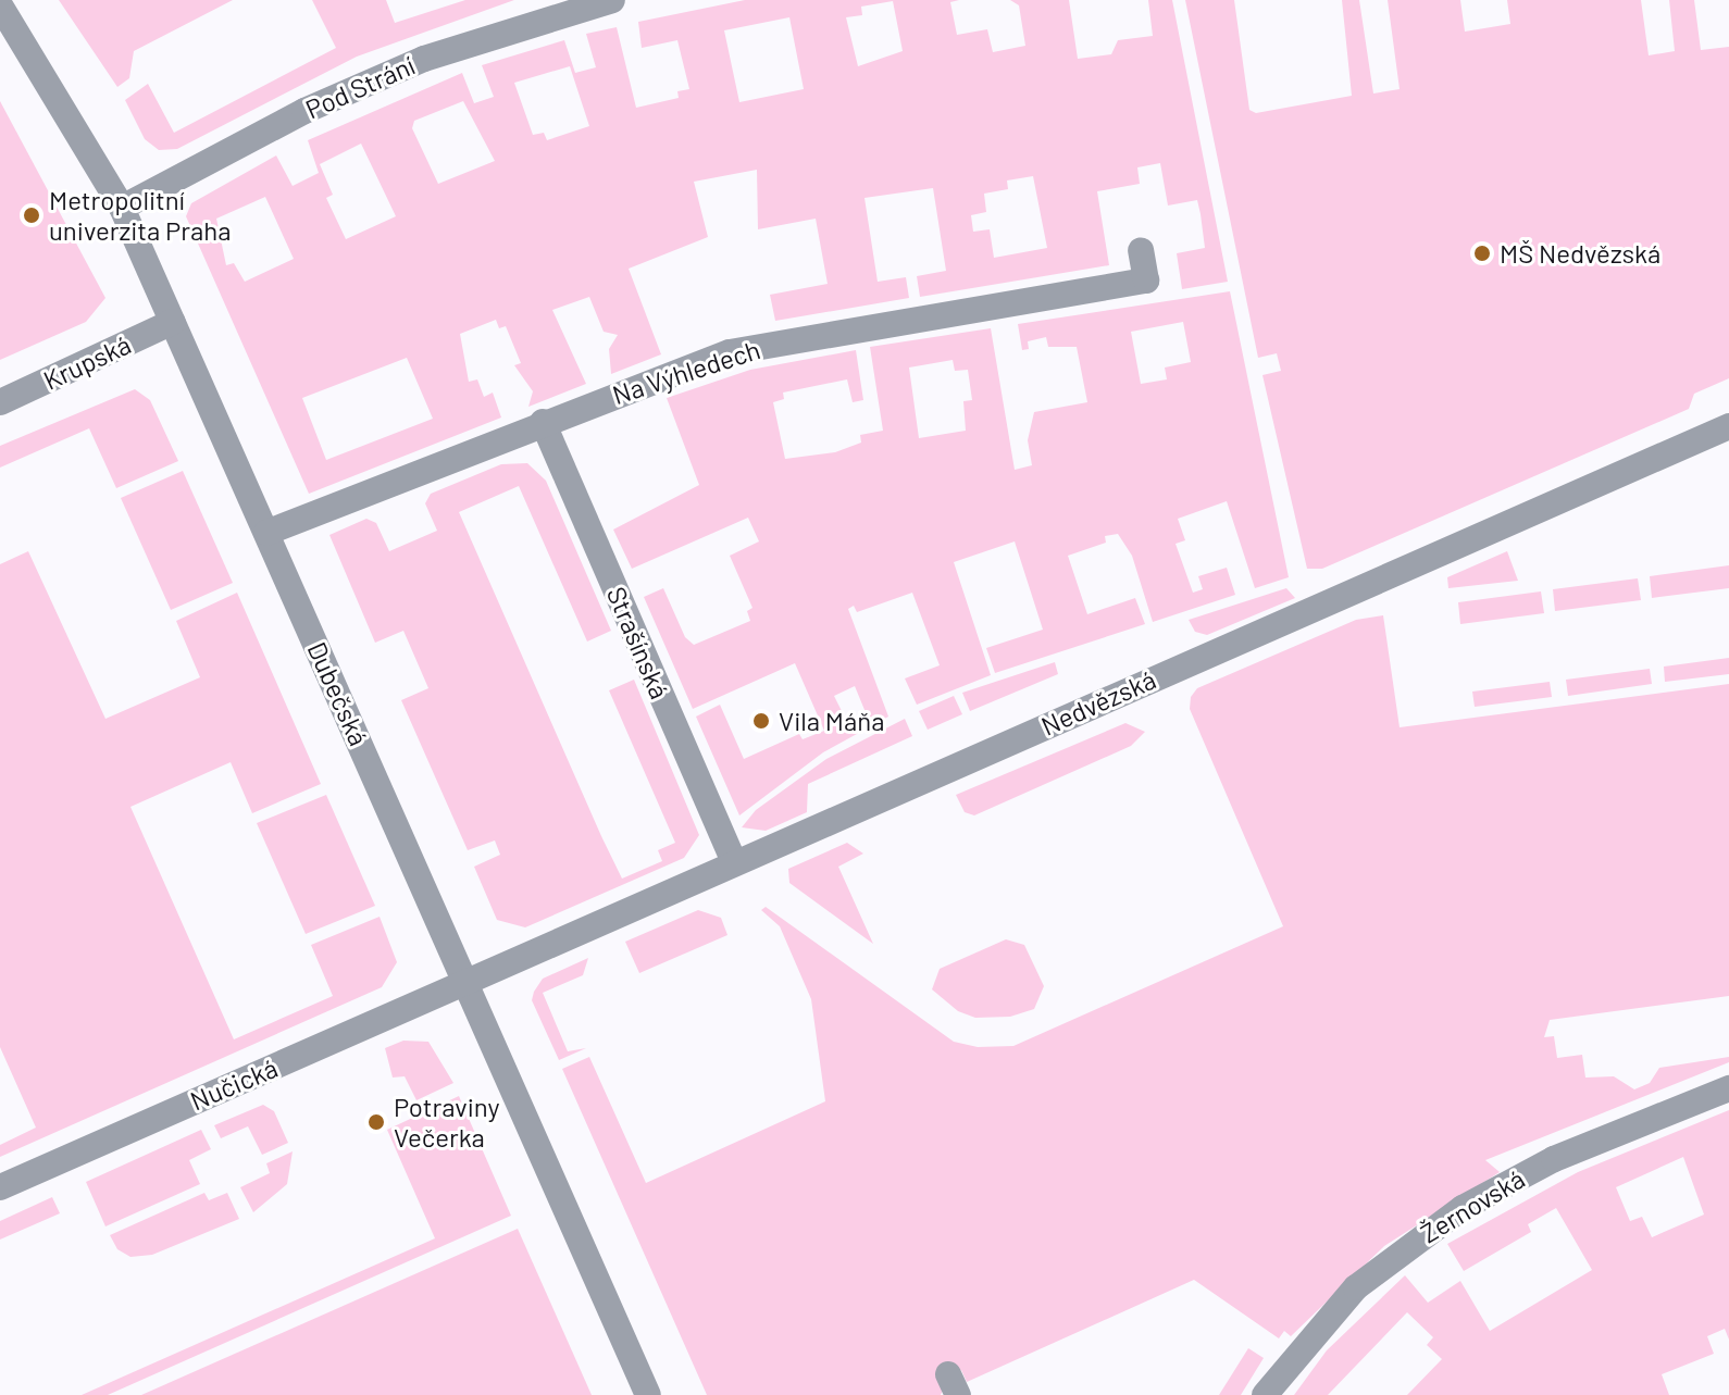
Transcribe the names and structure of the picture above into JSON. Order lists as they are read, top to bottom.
{
  "streets": {
    "street": [
      "Pod Strání",
      "Krupská",
      "Na Výhledech",
      "Strašínská",
      "Dubečská",
      "Nedvězská",
      "Nučická",
      "Žernovská"
    ]
  },
  "crossings": [
    ["Pod Strání", "Dubečská"],
    ["Krupská", "Dubečská"],
    ["Na Výhledech", "Strašínská"],
    ["Na Výhledech", "Dubečská"],
    ["Strašínská", "Nedvězská"],
    ["Dubečská", "Nedvězská"],
    ["Dubečská", "Nučická"],
    ["Nedvězská", "Nučická"]
  ],
  "places": [
    "Metropolitní univerzita Praha",
    "MŠ Nedvězská",
    "Vila Máňa",
    "Potraviny Večerka"
  ]
}
